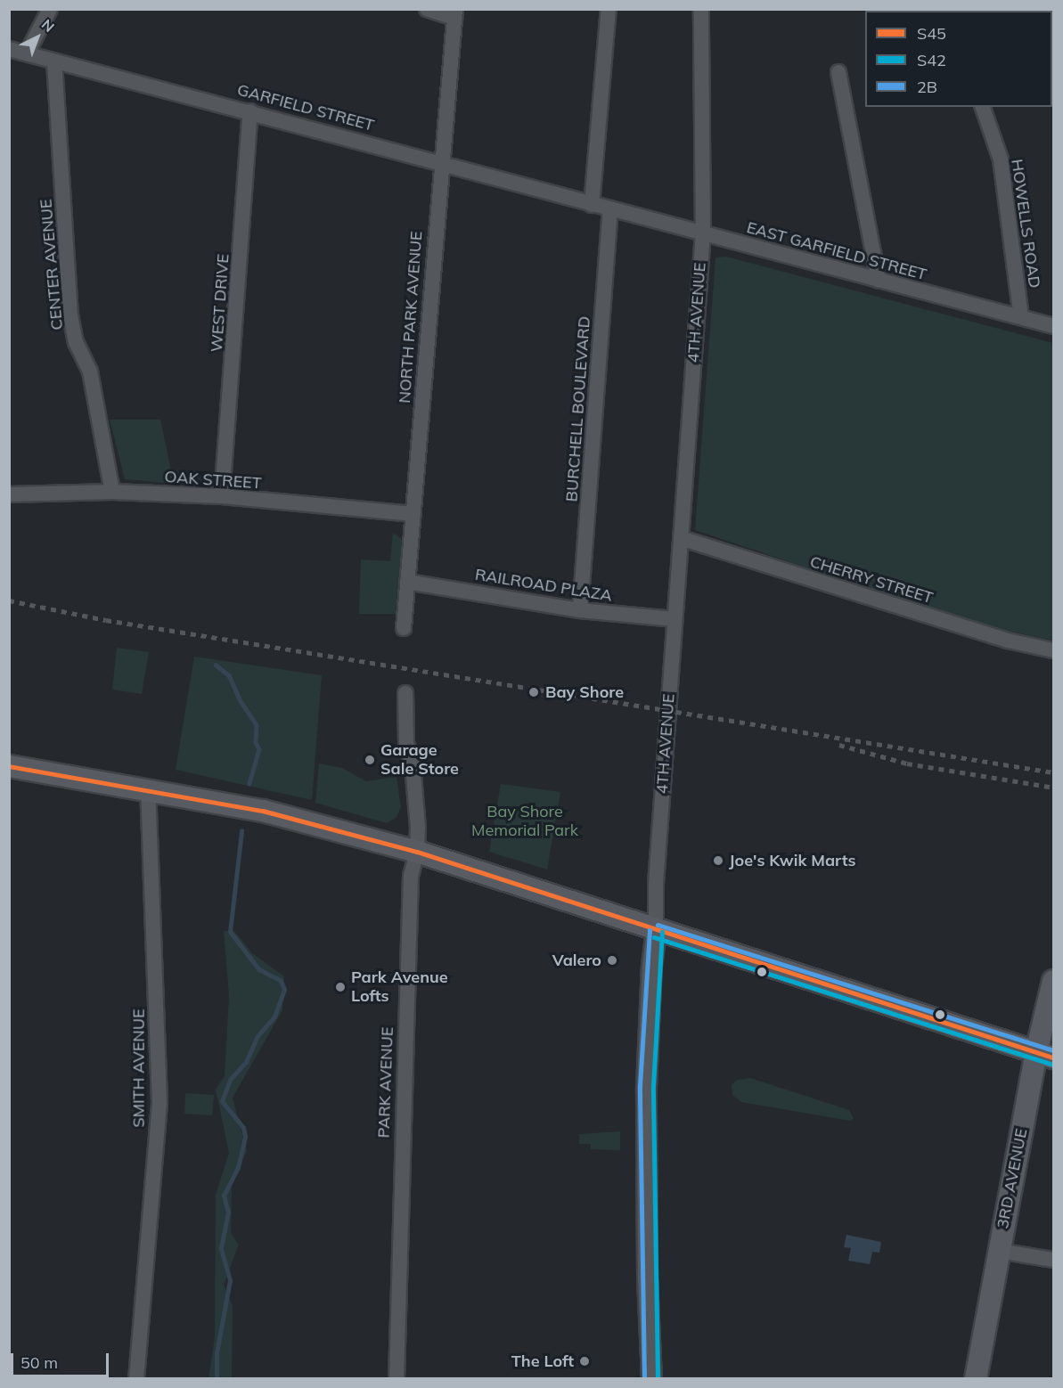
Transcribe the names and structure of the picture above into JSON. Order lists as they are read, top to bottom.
{
  "streets": {
    "main road": ["3RD AVENUE"],
    "street": [
      "GARFIELD STREET",
      "HOWELLS ROAD",
      "EAST GARFIELD STREET",
      "CENTER AVENUE",
      "WEST DRIVE",
      "4TH AVENUE",
      "NORTH PARK AVENUE",
      "BURCHELL BOULEVARD",
      "OAK STREET",
      "CHERRY STREET",
      "RAILROAD PLAZA",
      "SMITH AVENUE",
      "PARK AVENUE"
    ]
  },
  "crossings": [
    ["GARFIELD STREET", "EAST GARFIELD STREET"],
    ["GARFIELD STREET", "CENTER AVENUE"],
    ["GARFIELD STREET", "WEST DRIVE"],
    ["GARFIELD STREET", "NORTH PARK AVENUE"],
    ["GARFIELD STREET", "BURCHELL BOULEVARD"],
    ["HOWELLS ROAD", "EAST GARFIELD STREET"],
    ["EAST GARFIELD STREET", "4TH AVENUE"],
    ["EAST GARFIELD STREET", "BURCHELL BOULEVARD"],
    ["CENTER AVENUE", "OAK STREET"],
    ["WEST DRIVE", "OAK STREET"],
    ["4TH AVENUE", "CHERRY STREET"],
    ["4TH AVENUE", "RAILROAD PLAZA"],
    ["NORTH PARK AVENUE", "OAK STREET"],
    ["NORTH PARK AVENUE", "RAILROAD PLAZA"],
    ["BURCHELL BOULEVARD", "RAILROAD PLAZA"]
  ],
  "parks": ["Bay Shore Memorial Park"],
  "places": [
    "Bay Shore",
    "Garage Sale Store",
    "Joe's Kwik Marts",
    "Valero",
    "Park Avenue Lofts",
    "The Loft"
  ],
  "lines": ["transit line S45", "transit line 2B", "transit line S42"],
  "legend": ["S45", "S42", "2B"],
  "scale_bar": "50 m",
  "north": "top right"
}
